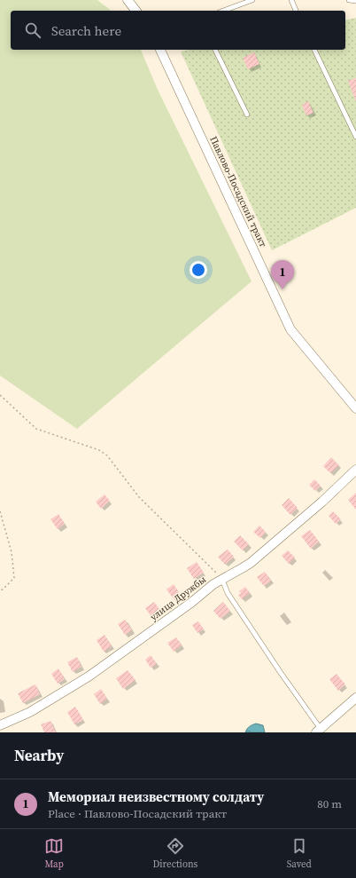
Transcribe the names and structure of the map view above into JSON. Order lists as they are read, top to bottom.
{
  "streets": {
    "street": ["Павлово-Посадский тракт", "улица Дружбы"]
  },
  "page": {
    "search": "Search here",
    "pins": "1",
    "heading": "Nearby",
    "list": [
      {
        "mark": "1",
        "name": "Мемориал неизвестному солдату",
        "note": "Place · Павлово-Посадский тракт",
        "value": "80 m"
      }
    ],
    "nav": ["Map", "Directions", "Saved"]
  }
}
